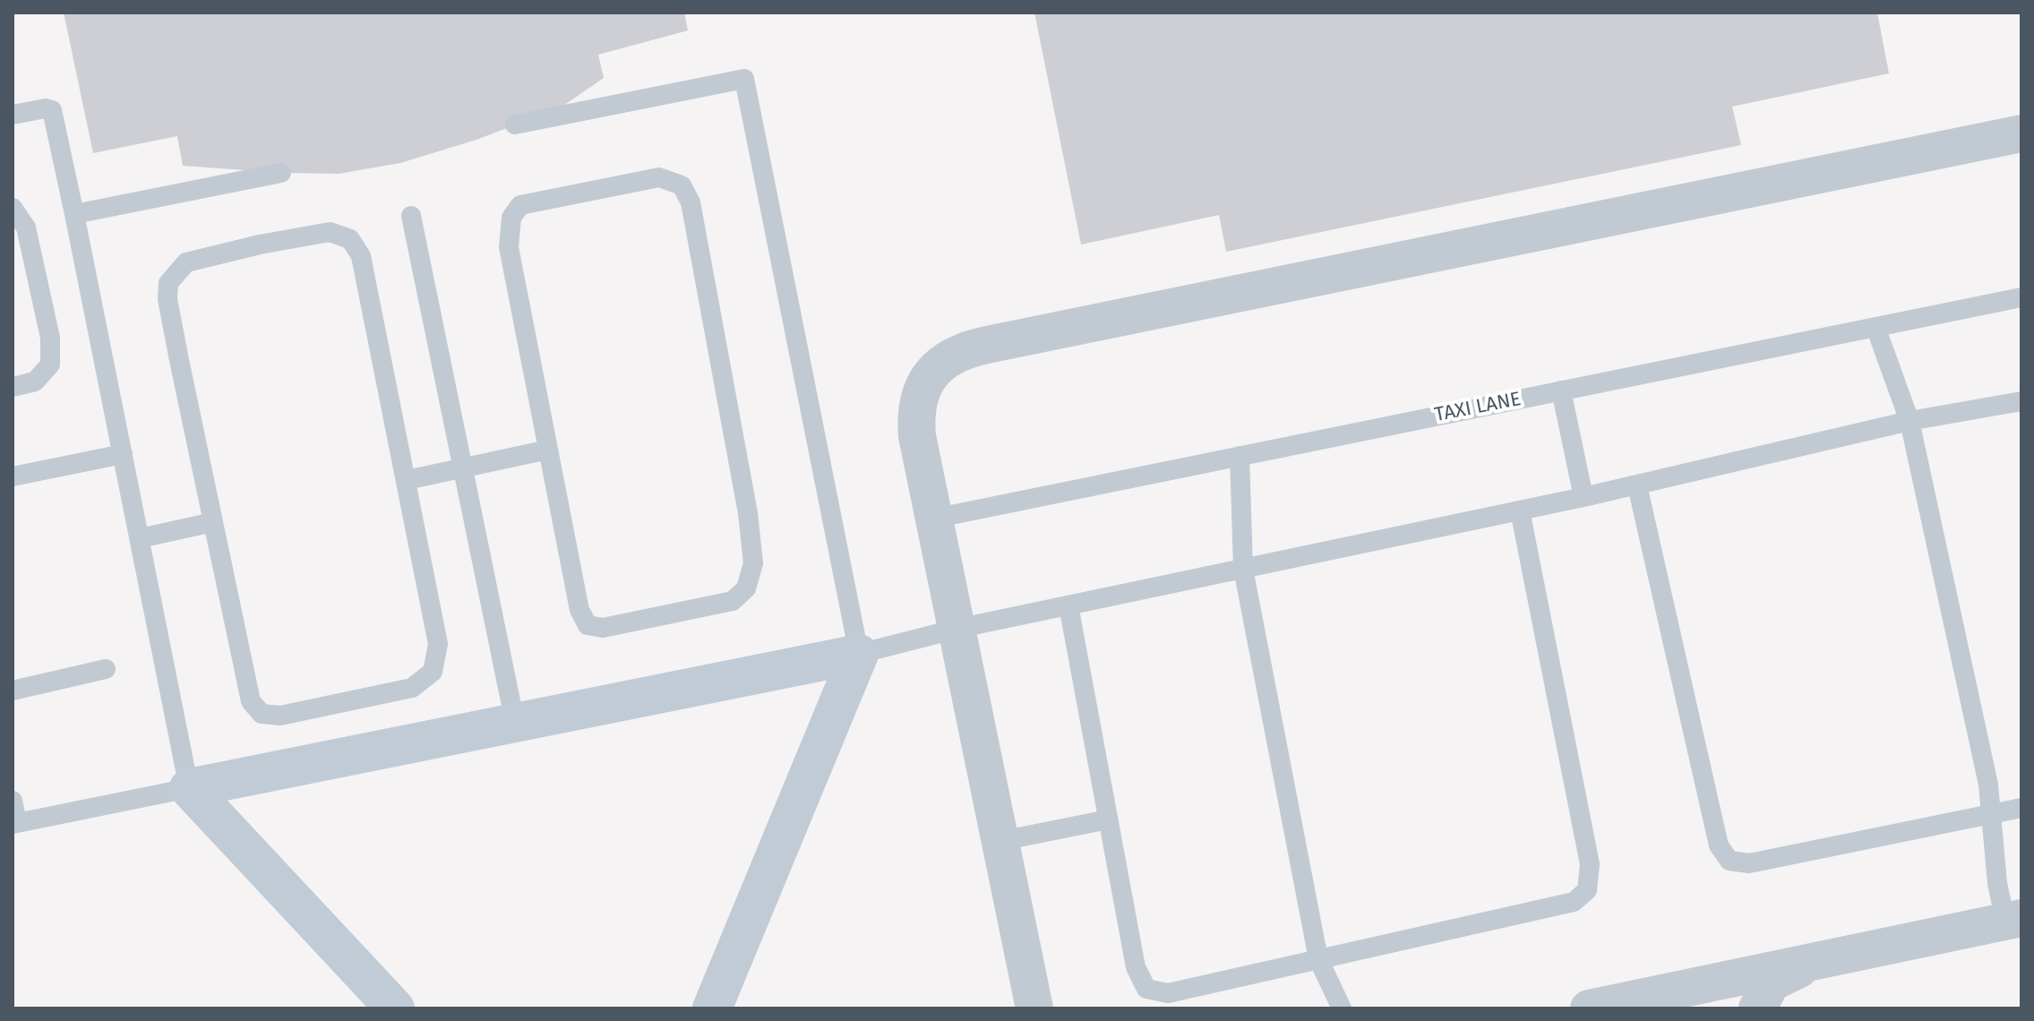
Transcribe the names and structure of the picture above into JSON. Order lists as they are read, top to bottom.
{
  "streets": {
    "lane": ["TAXI LANE"]
  }
}
